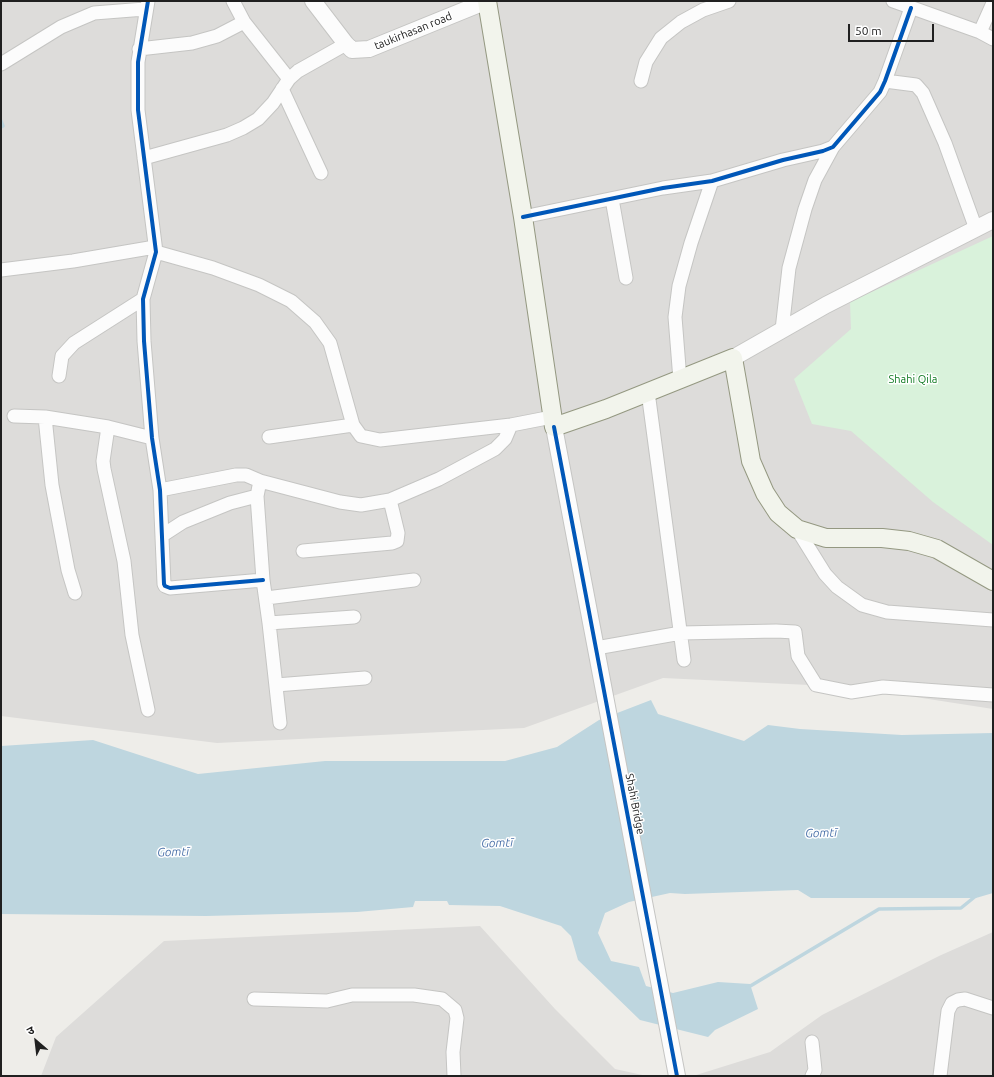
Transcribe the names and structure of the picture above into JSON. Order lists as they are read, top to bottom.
{
  "streets": {
    "street": ["taukirhasan road", "Shahi Bridge"]
  },
  "water": ["Gomtī"],
  "parks": ["Shahi Qila"],
  "scale_bar": "50 m",
  "north": "top left"
}
